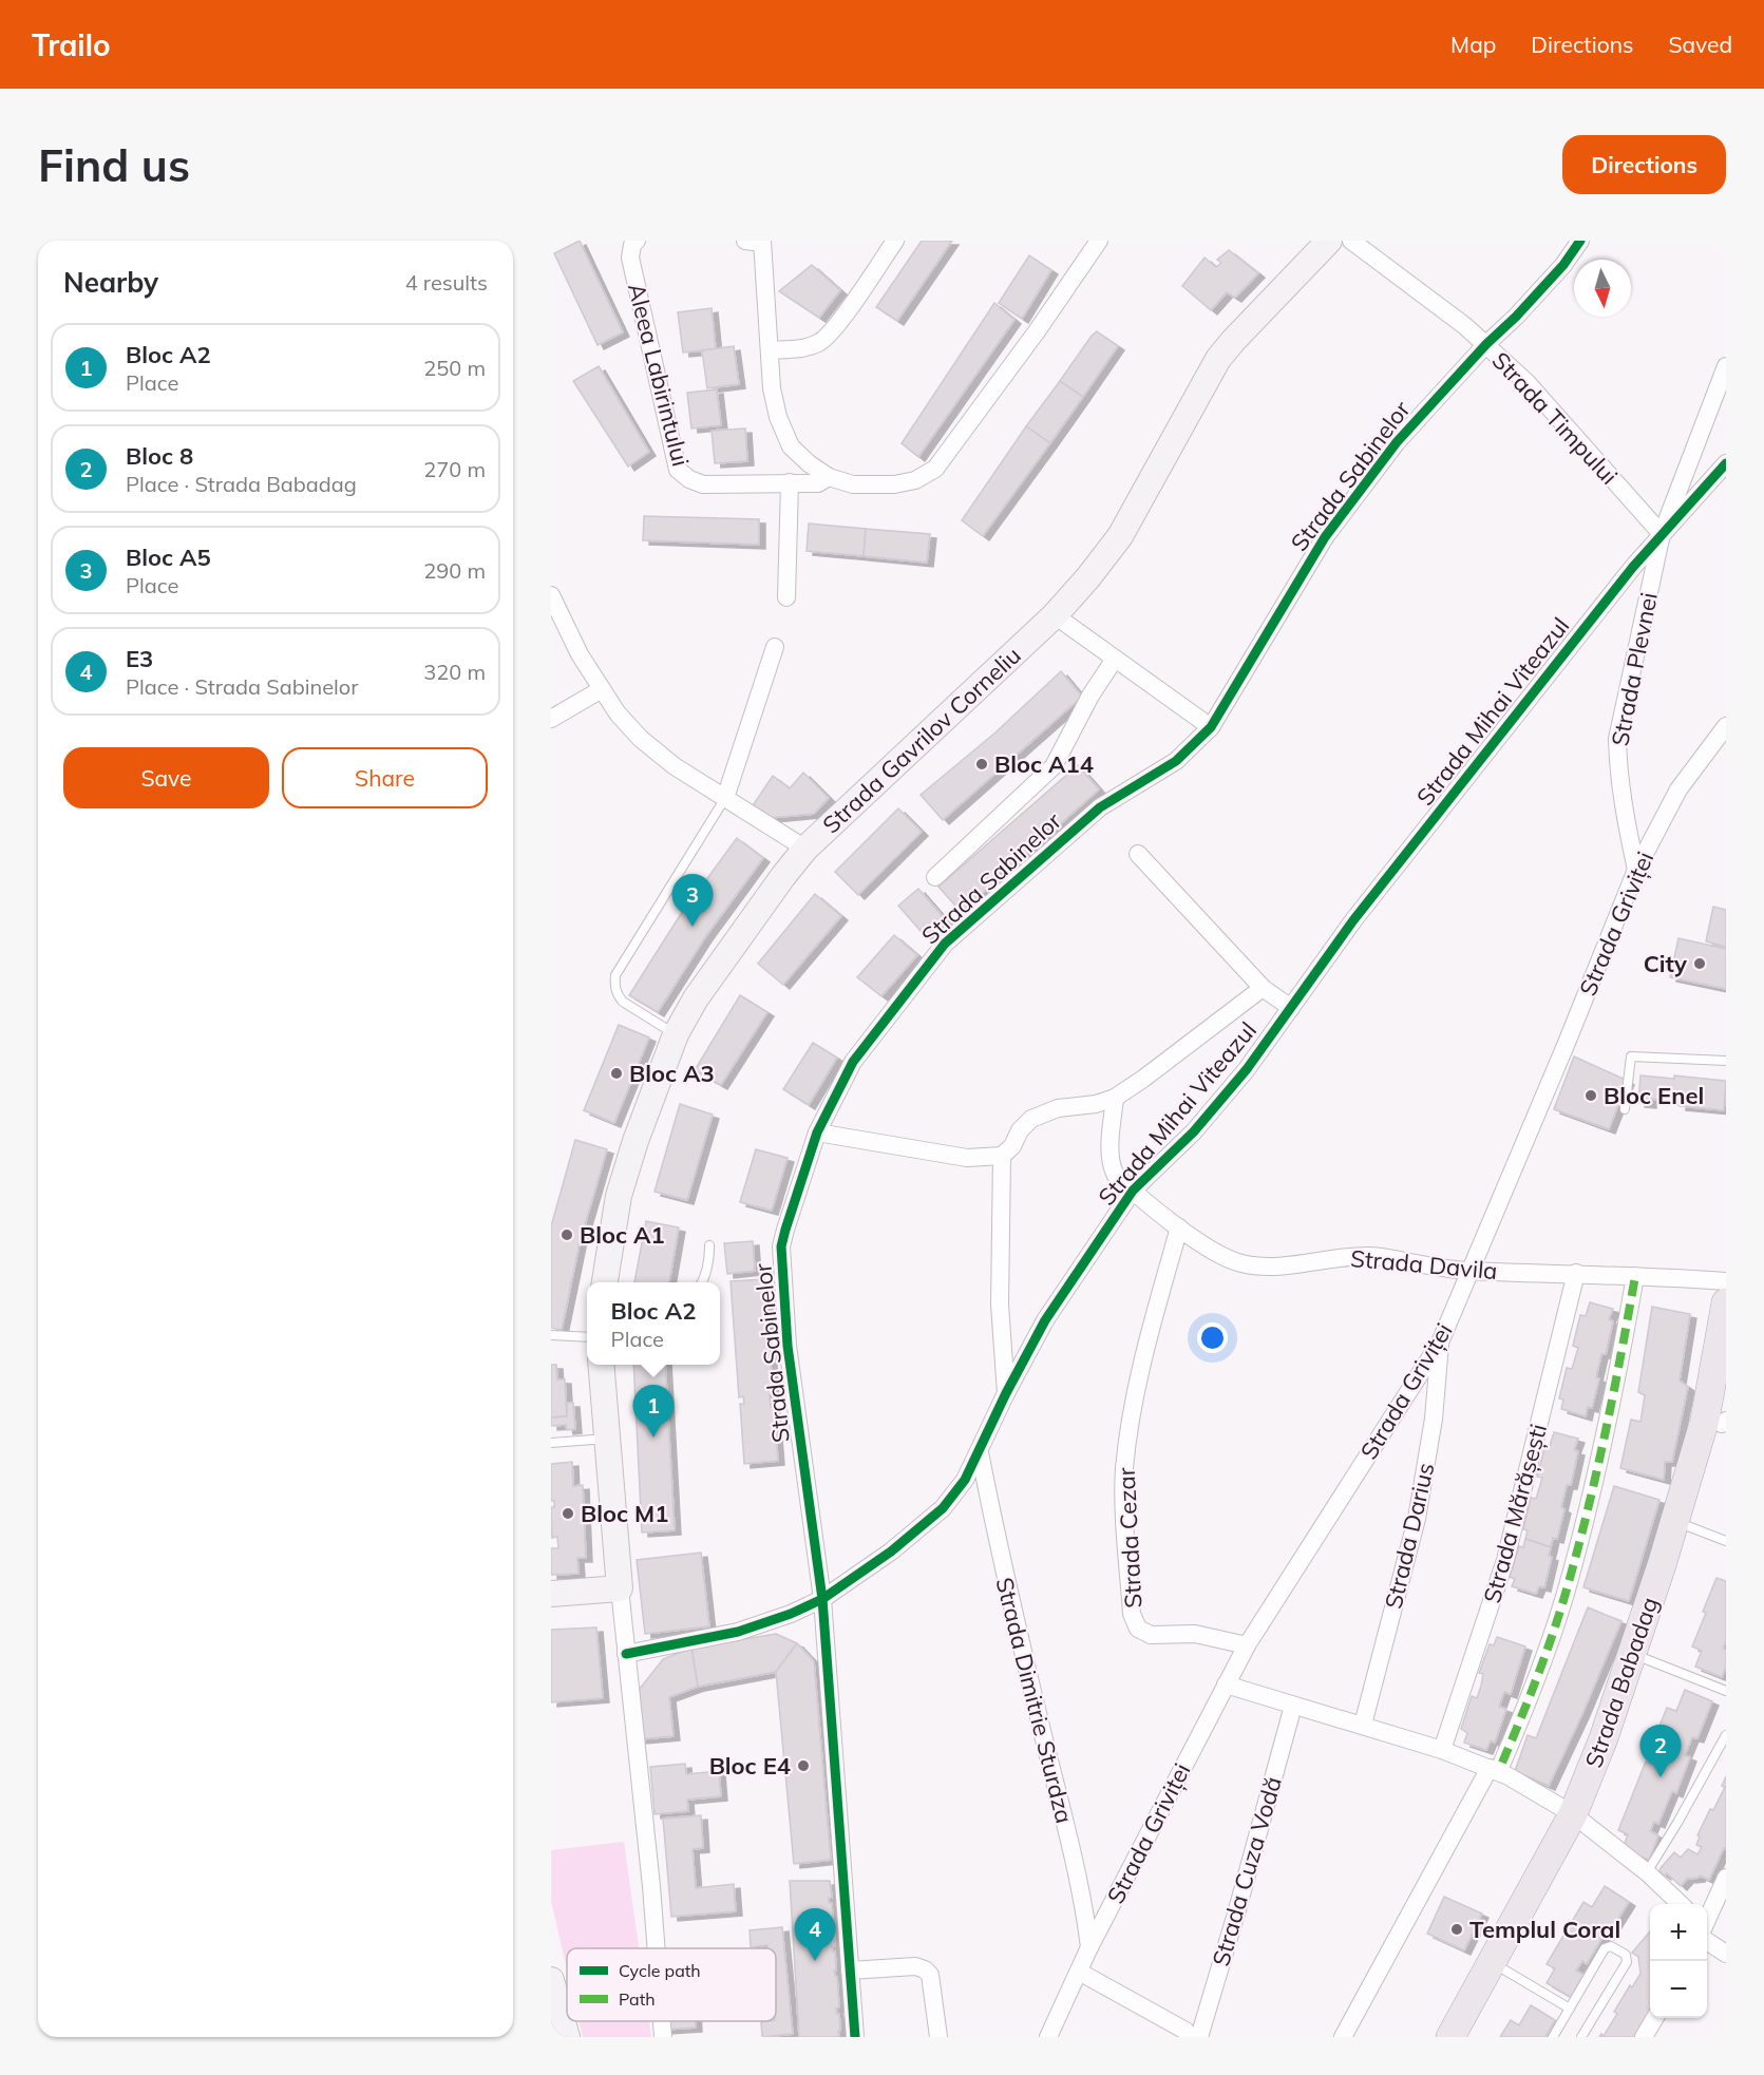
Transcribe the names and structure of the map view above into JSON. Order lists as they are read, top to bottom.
{
  "streets": {
    "main road": ["Strada Babadag"],
    "street": [
      "Aleea Labirintului",
      "Strada Timpului",
      "Strada Sabinelor",
      "Strada Plevnei",
      "Strada Mihai Viteazul",
      "Strada Gavrilov Corneliu",
      "Strada Griviței",
      "Strada Davila",
      "Strada Mărășești",
      "Strada Darius",
      "Strada Cezar",
      "Strada Dimitrie Sturdza",
      "Strada Cuza Vodă"
    ]
  },
  "crossings": [
    ["Strada Timpului", "Strada Sabinelor"],
    ["Strada Timpului", "Strada Plevnei"],
    ["Strada Timpului", "Strada Mihai Viteazul"],
    ["Strada Sabinelor", "Strada Mihai Viteazul"],
    ["Strada Plevnei", "Strada Mihai Viteazul"],
    ["Strada Plevnei", "Strada Griviței"],
    ["Strada Mihai Viteazul", "Strada Davila"],
    ["Strada Mihai Viteazul", "Strada Dimitrie Sturdza"],
    ["Strada Griviței", "Strada Davila"],
    ["Strada Griviței", "Strada Darius"],
    ["Strada Griviței", "Strada Cezar"],
    ["Strada Griviței", "Strada Dimitrie Sturdza"],
    ["Strada Davila", "Strada Mărășești"],
    ["Strada Davila", "Strada Cezar"]
  ],
  "places": [
    "Bloc A14",
    "City",
    "Bloc A3",
    "Bloc Enel",
    "Bloc A1",
    "Bloc M1",
    "Bloc E4",
    "Templul Coral"
  ],
  "legend": ["Cycle path", "Path"],
  "north": "bottom",
  "page": {
    "header": "Trailo",
    "nav": ["Map", "Directions", "Saved"],
    "buttons": [
      "Directions",
      ["Save", "Share"]
    ],
    "title": "Find us",
    "heading": ["Nearby", "4 results"],
    "list": [
      {
        "mark": "1",
        "name": "Bloc A2",
        "note": "Place",
        "value": "250 m"
      },
      {
        "mark": "2",
        "name": "Bloc 8",
        "note": "Place · Strada Babadag",
        "value": "270 m"
      },
      {
        "mark": "3",
        "name": "Bloc A5",
        "note": "Place",
        "value": "290 m"
      },
      {
        "mark": "4",
        "name": "E3",
        "note": "Place · Strada Sabinelor",
        "value": "320 m"
      }
    ],
    "pins": [
      "3",
      "1",
      "2",
      "4"
    ],
    "popup": ["Bloc A2", "Place"],
    "map_buttons": ["+", "−"]
  }
}
